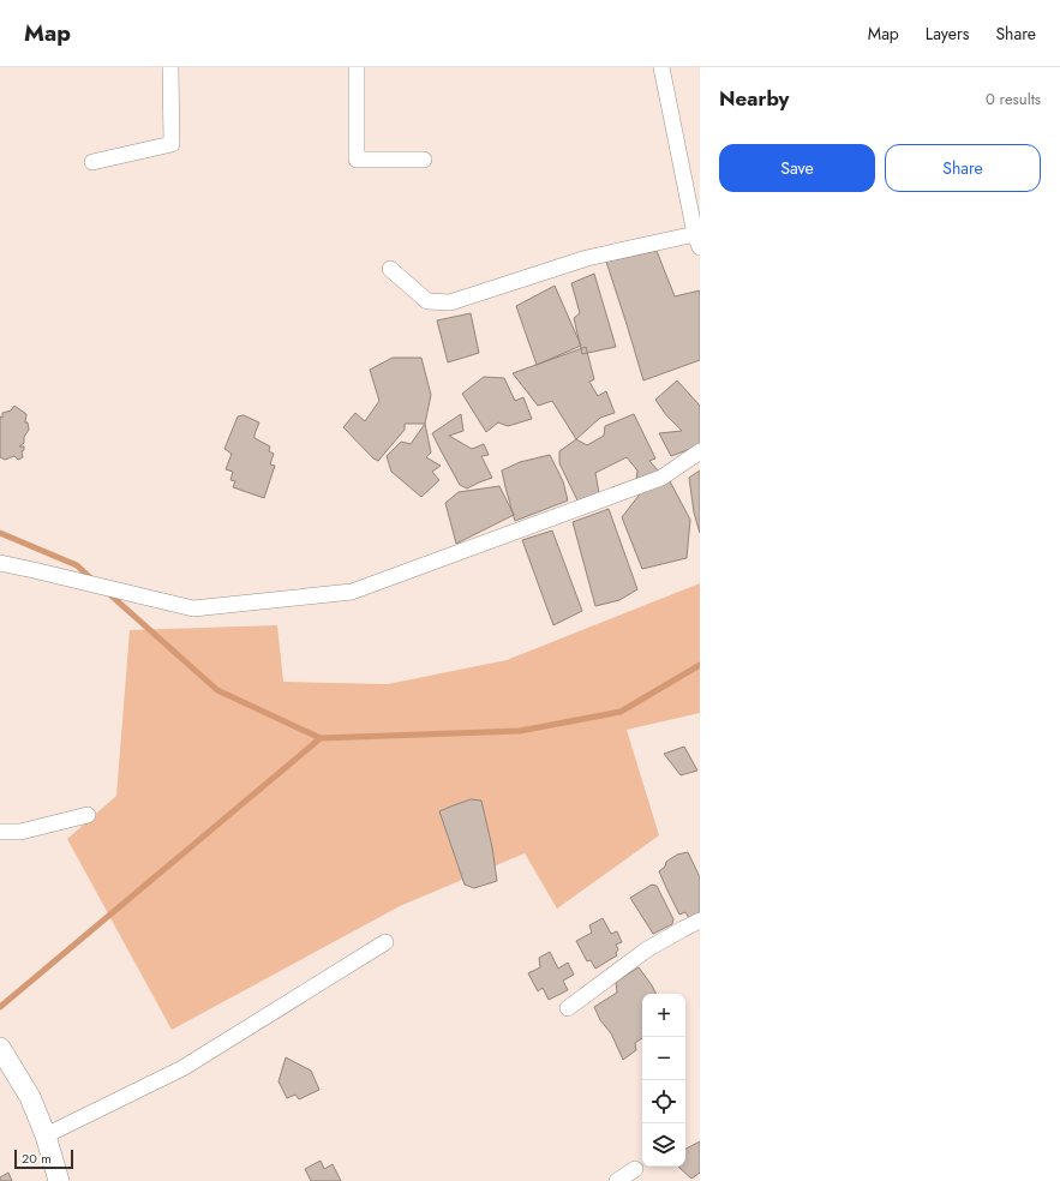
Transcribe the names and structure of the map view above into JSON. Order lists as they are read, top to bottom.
{
  "scale_bar": "20 m",
  "page": {
    "header": "Map",
    "nav": ["Map", "Layers", "Share"],
    "heading": ["Nearby", "0 results"],
    "buttons": ["Save", "Share"],
    "map_buttons": ["+", "−"],
    "scale": "20 m"
  }
}
